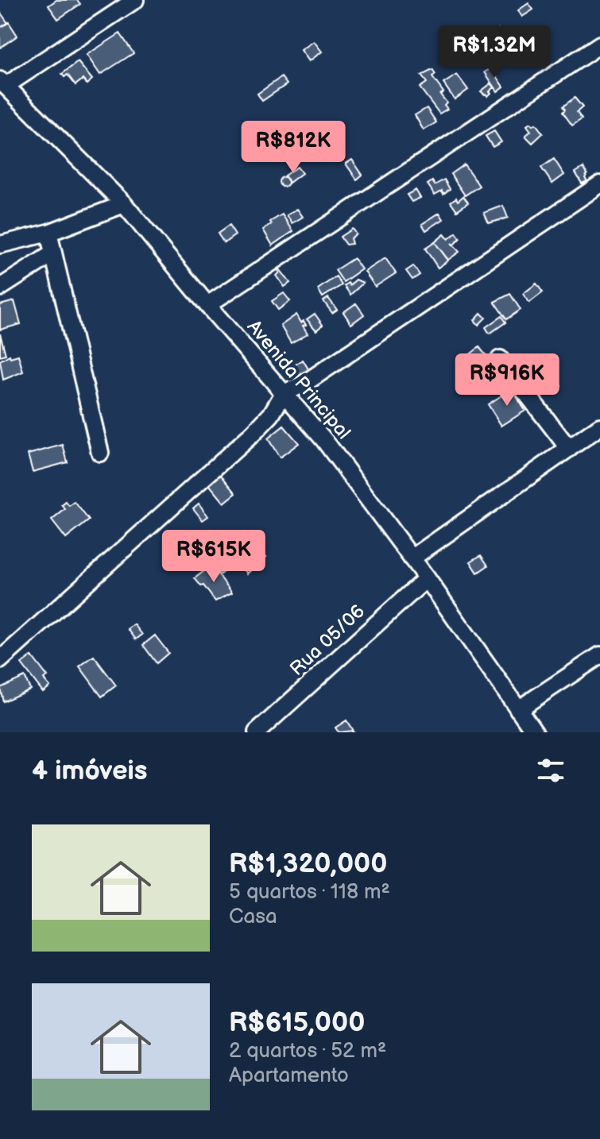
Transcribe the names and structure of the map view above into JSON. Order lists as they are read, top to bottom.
{
  "streets": {
    "street": ["Avenida Principal", "Rua 05/06"]
  },
  "crossings": [
    ["Avenida Principal", "Rua 05/06"]
  ],
  "page": {
    "price": [
      "R$1.32M",
      "R$812K",
      "R$916K",
      "R$615K"
    ],
    "heading": "4 imóveis",
    "list": [
      {
        "name": "R$1,320,000",
        "note": "5 quartos · 118 m² · Casa"
      },
      {
        "name": "R$615,000",
        "note": "2 quartos · 52 m² · Apartamento"
      }
    ]
  }
}
